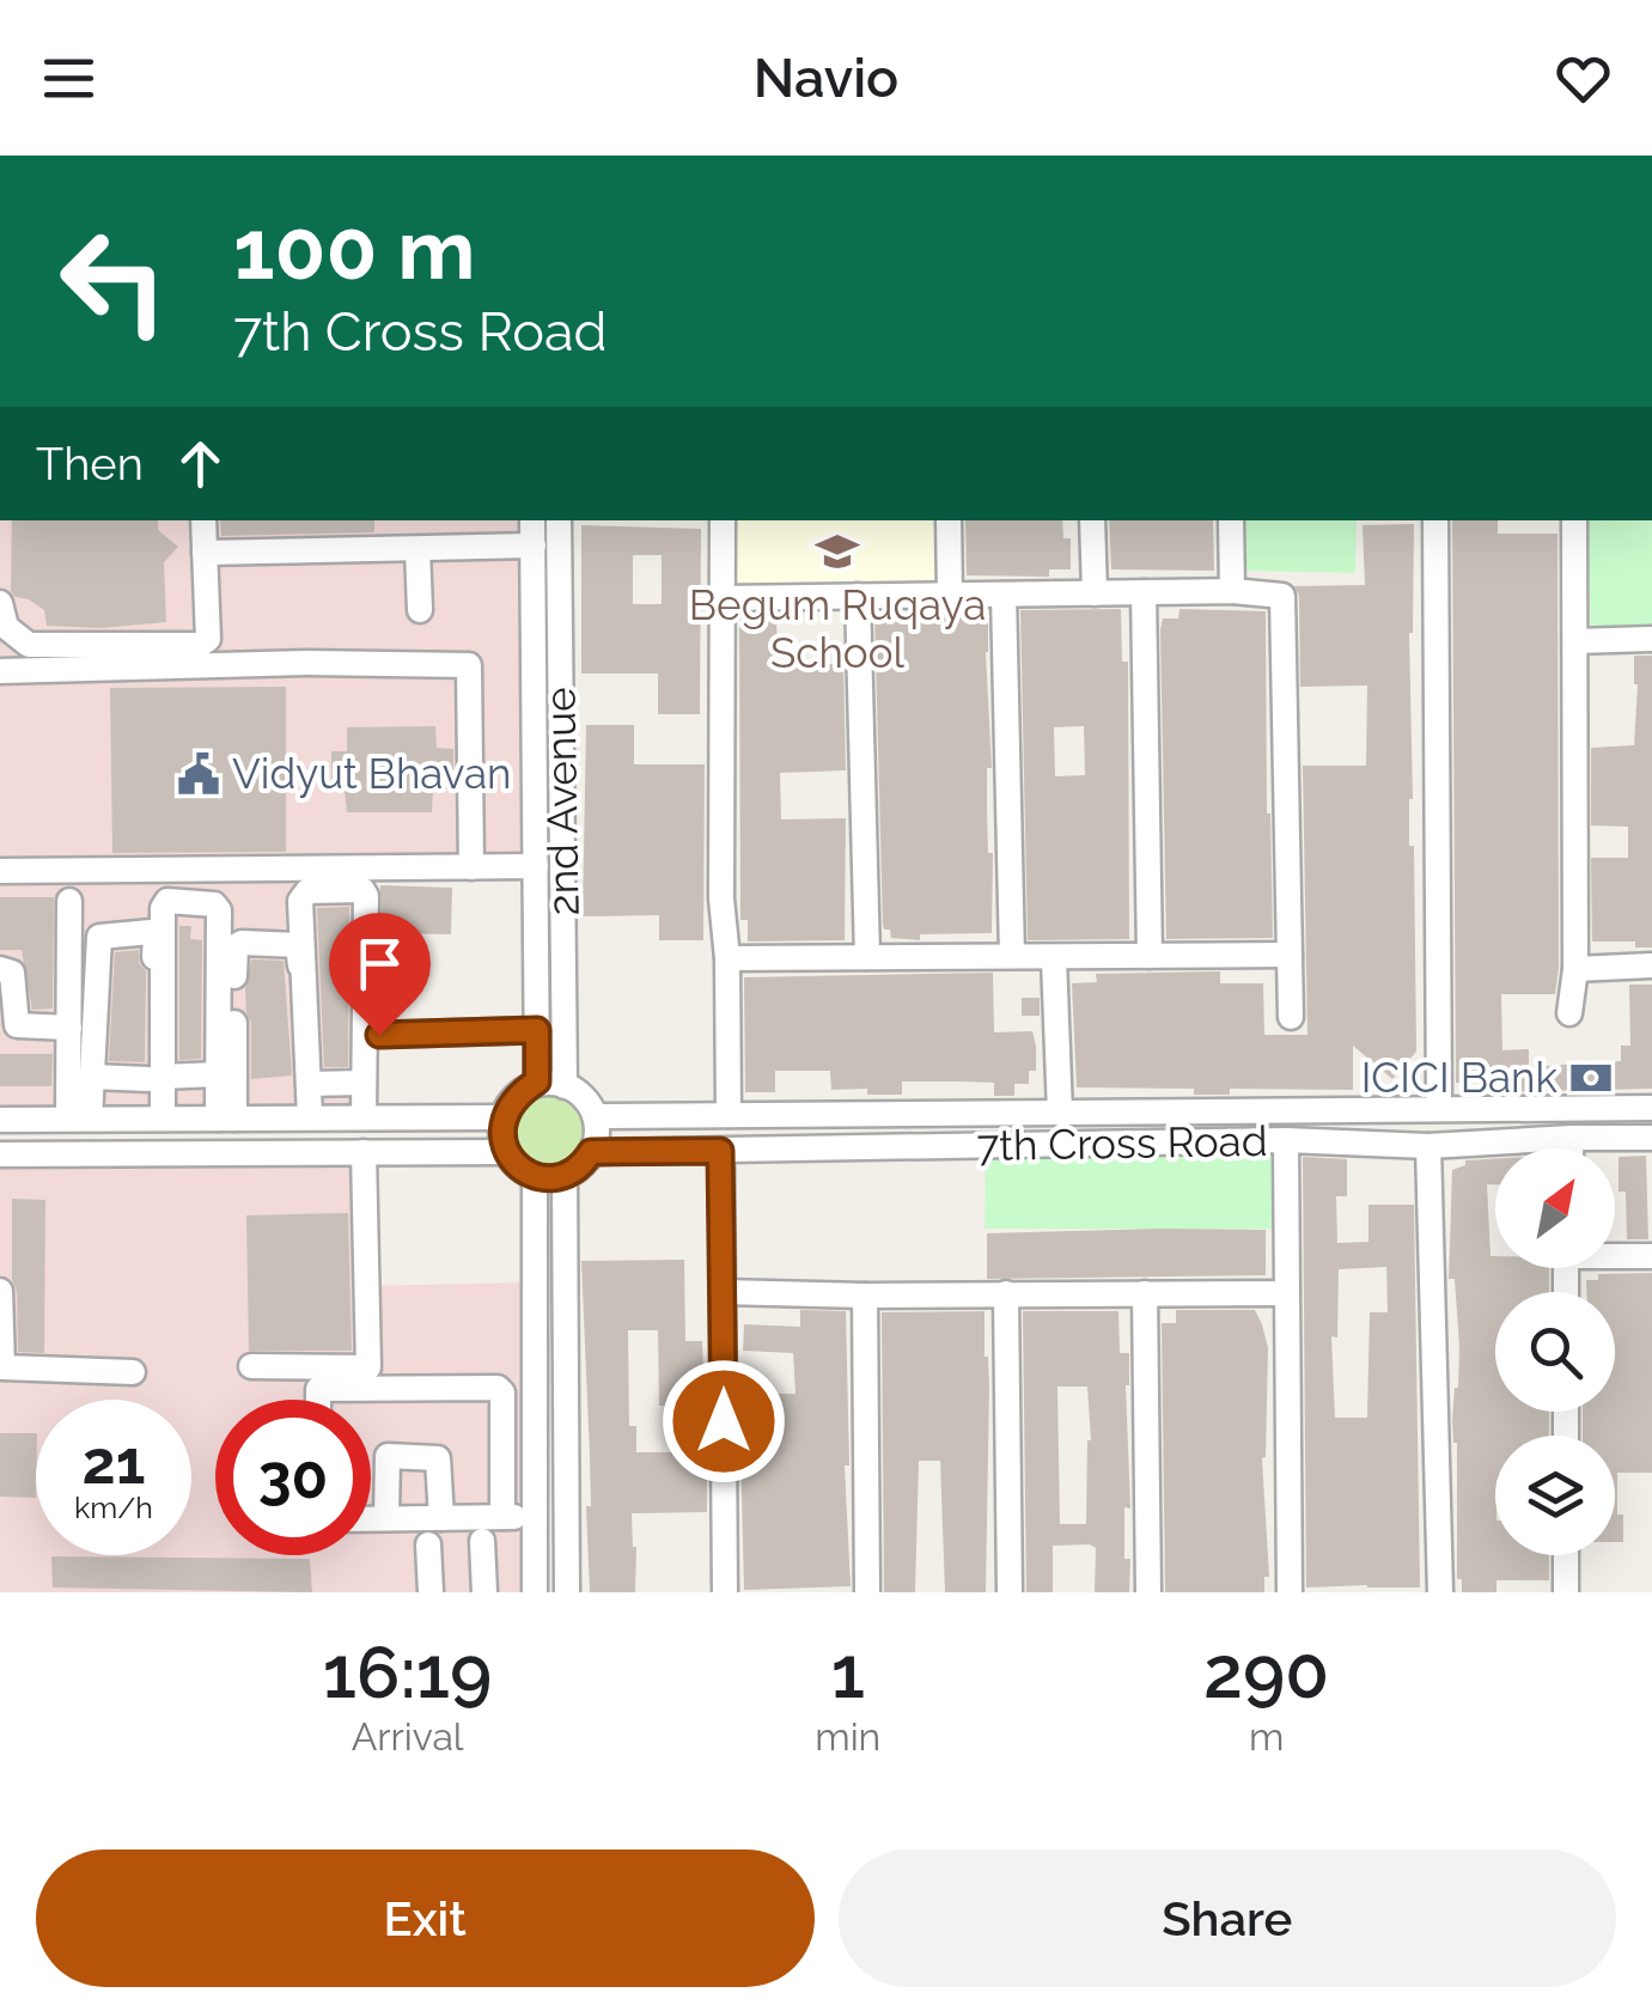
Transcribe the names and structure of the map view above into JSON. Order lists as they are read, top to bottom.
{
  "streets": {
    "street": ["2nd Avenue", "7th Cross Road"]
  },
  "crossings": [
    ["2nd Avenue", "7th Cross Road"]
  ],
  "places": {
    "school or university": ["Begum Ruqaya School"],
    "public building": ["Vidyut Bhavan"],
    "bank": ["ICICI Bank"]
  },
  "north": "top right",
  "page": {
    "header": "Navio",
    "turn": ["100 m", "7th Cross Road"],
    "then": "Then",
    "speed": "21 km/h",
    "limit": "30",
    "eta": [
      "16:19",
      "Arrival",
      "1",
      "min",
      "290",
      "m"
    ],
    "buttons": ["Exit", "Share"]
  }
}
